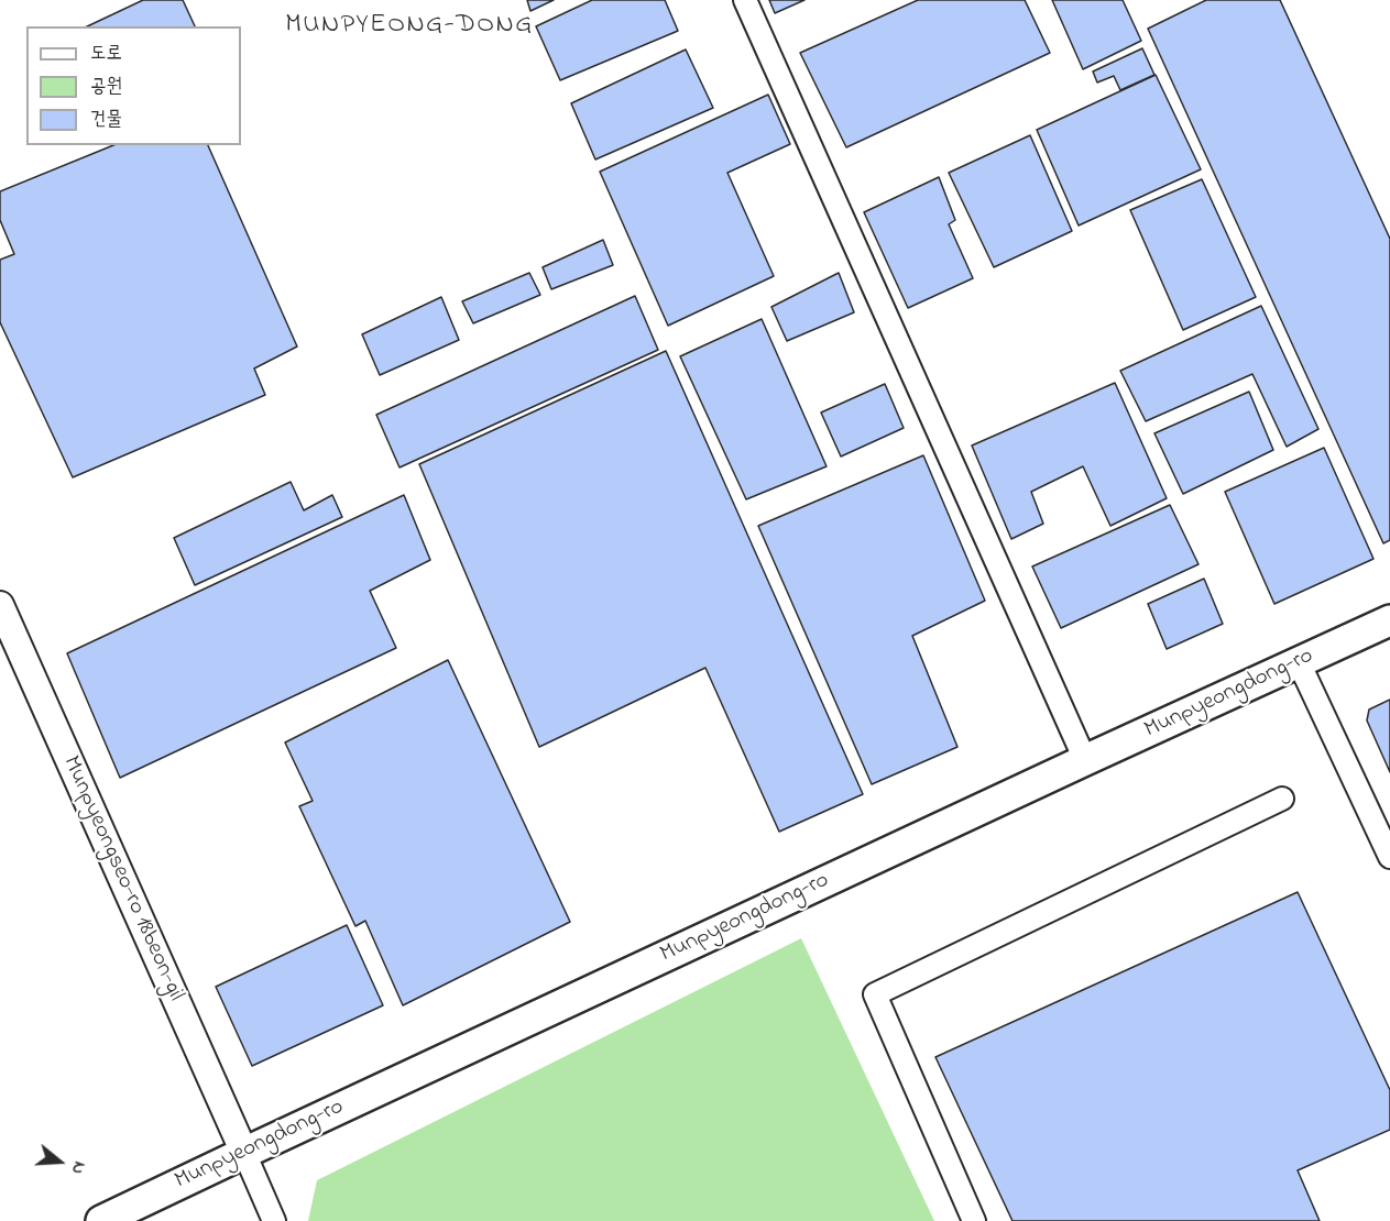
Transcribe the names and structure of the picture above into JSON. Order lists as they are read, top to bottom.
{
  "streets": {
    "main road": ["Munpyeongdong-ro"],
    "street": ["Munpyeongseo-ro 18beon-gil"]
  },
  "crossings": [
    ["Munpyeongdong-ro", "Munpyeongseo-ro 18beon-gil"]
  ],
  "districts": ["MUNPYEONG-DONG"],
  "legend": ["도로", "공원", "건물"],
  "north": "right"
}
